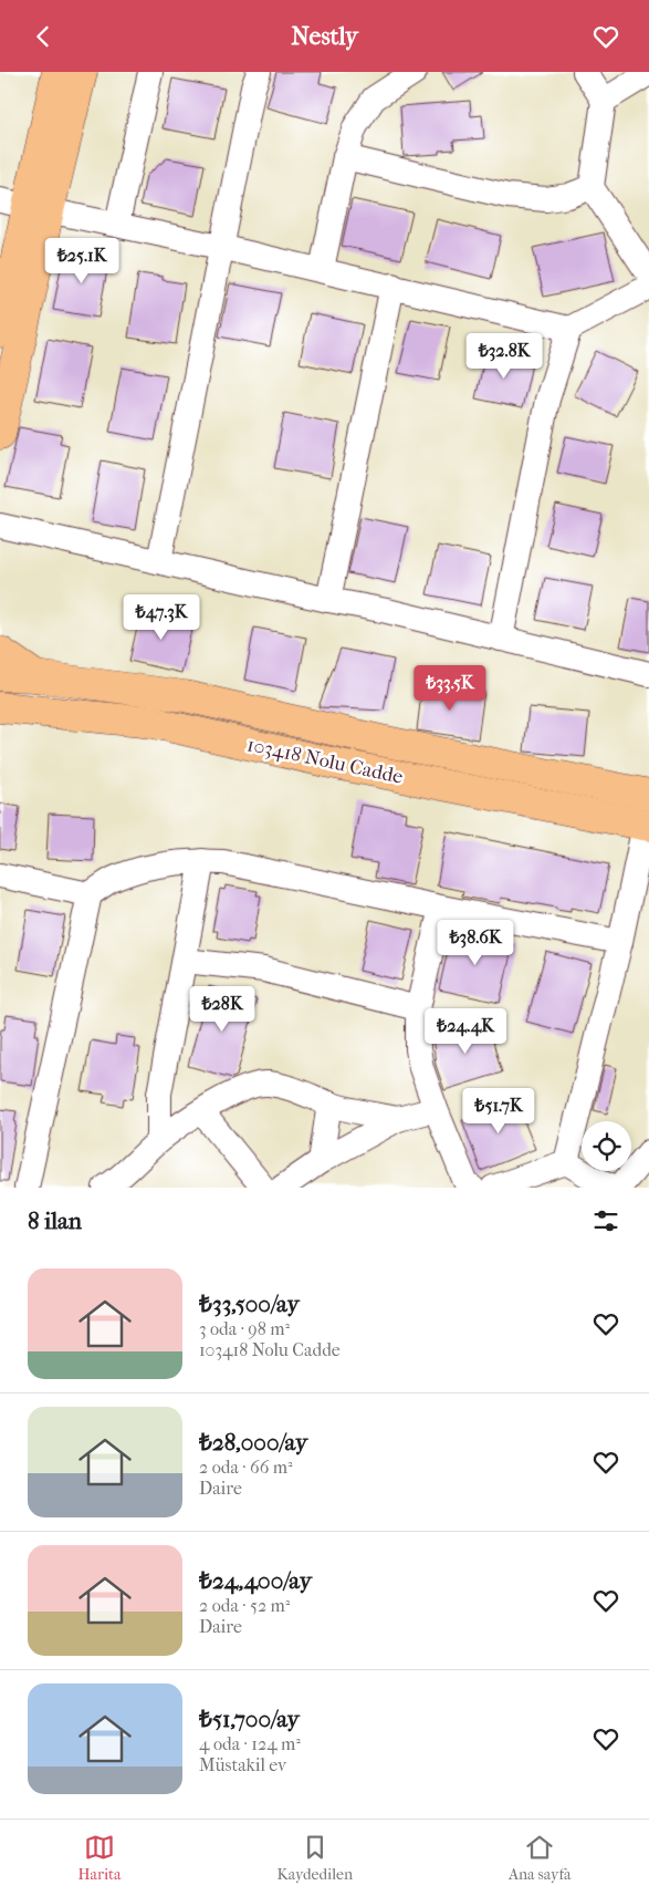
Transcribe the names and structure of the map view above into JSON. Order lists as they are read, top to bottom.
{
  "streets": {
    "main road": ["103418 Nolu Cadde"]
  },
  "page": {
    "header": "Nestly",
    "price": [
      "₺25.1K",
      "₺32.8K",
      "₺47.3K",
      "₺33.5K",
      "₺38.6K",
      "₺28K",
      "₺24.4K",
      "₺51.7K"
    ],
    "heading": "8 ilan",
    "list": [
      {
        "name": "₺33,500/ay",
        "note": "3 oda · 98 m² · 103418 Nolu Cadde"
      },
      {
        "name": "₺28,000/ay",
        "note": "2 oda · 66 m² · Daire"
      },
      {
        "name": "₺24,400/ay",
        "note": "2 oda · 52 m² · Daire"
      },
      {
        "name": "₺51,700/ay",
        "note": "4 oda · 124 m² · Müstakil ev"
      }
    ],
    "tabs": ["Harita", "Kaydedilen", "Ana sayfa"]
  }
}
